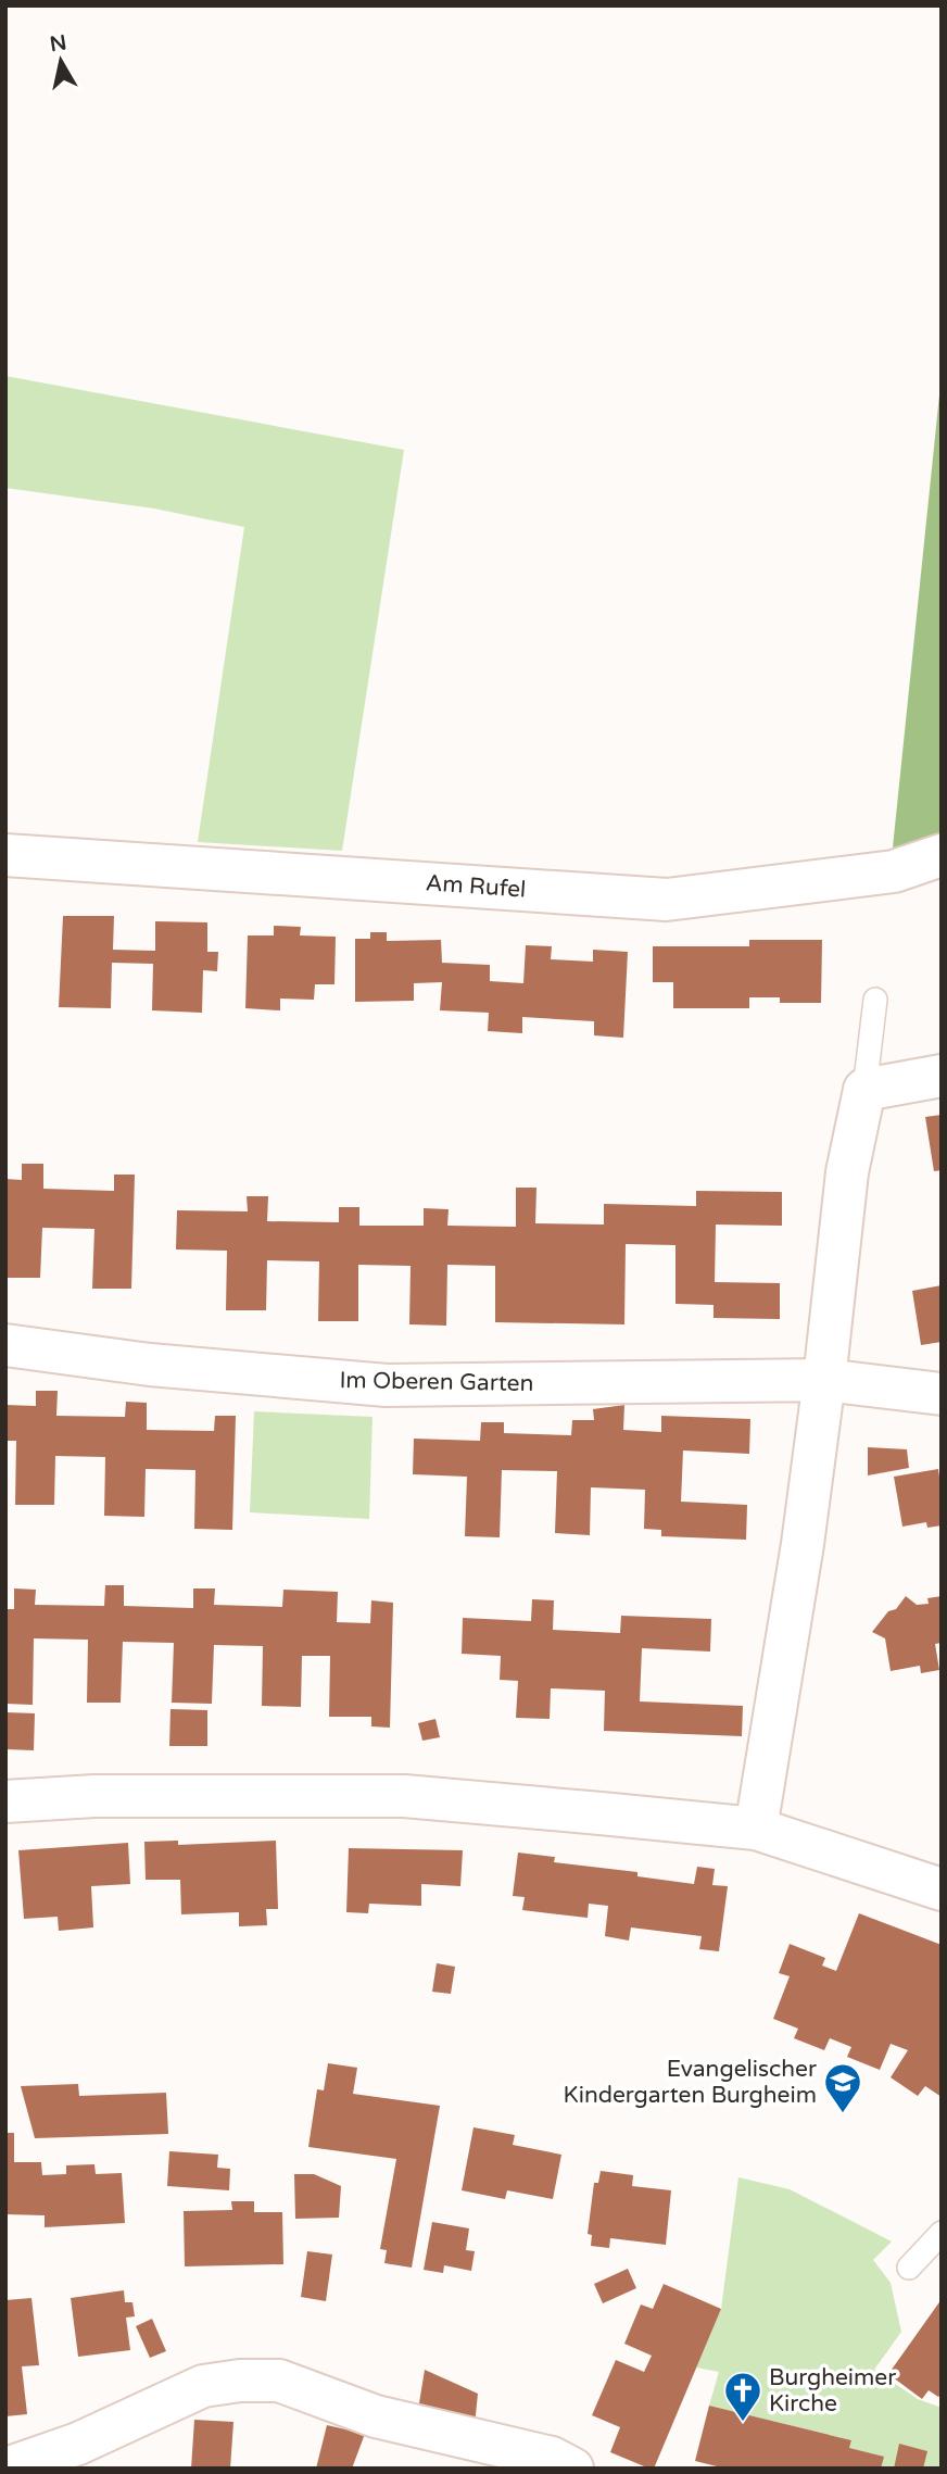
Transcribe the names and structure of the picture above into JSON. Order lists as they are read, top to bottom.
{
  "streets": {
    "street": ["Am Rufel", "Im Oberen Garten"]
  },
  "places": {
    "school or university": ["Evangelischer Kindergarten Burgheim"],
    "church": ["Burgheimer Kirche"]
  },
  "north": "top"
}
